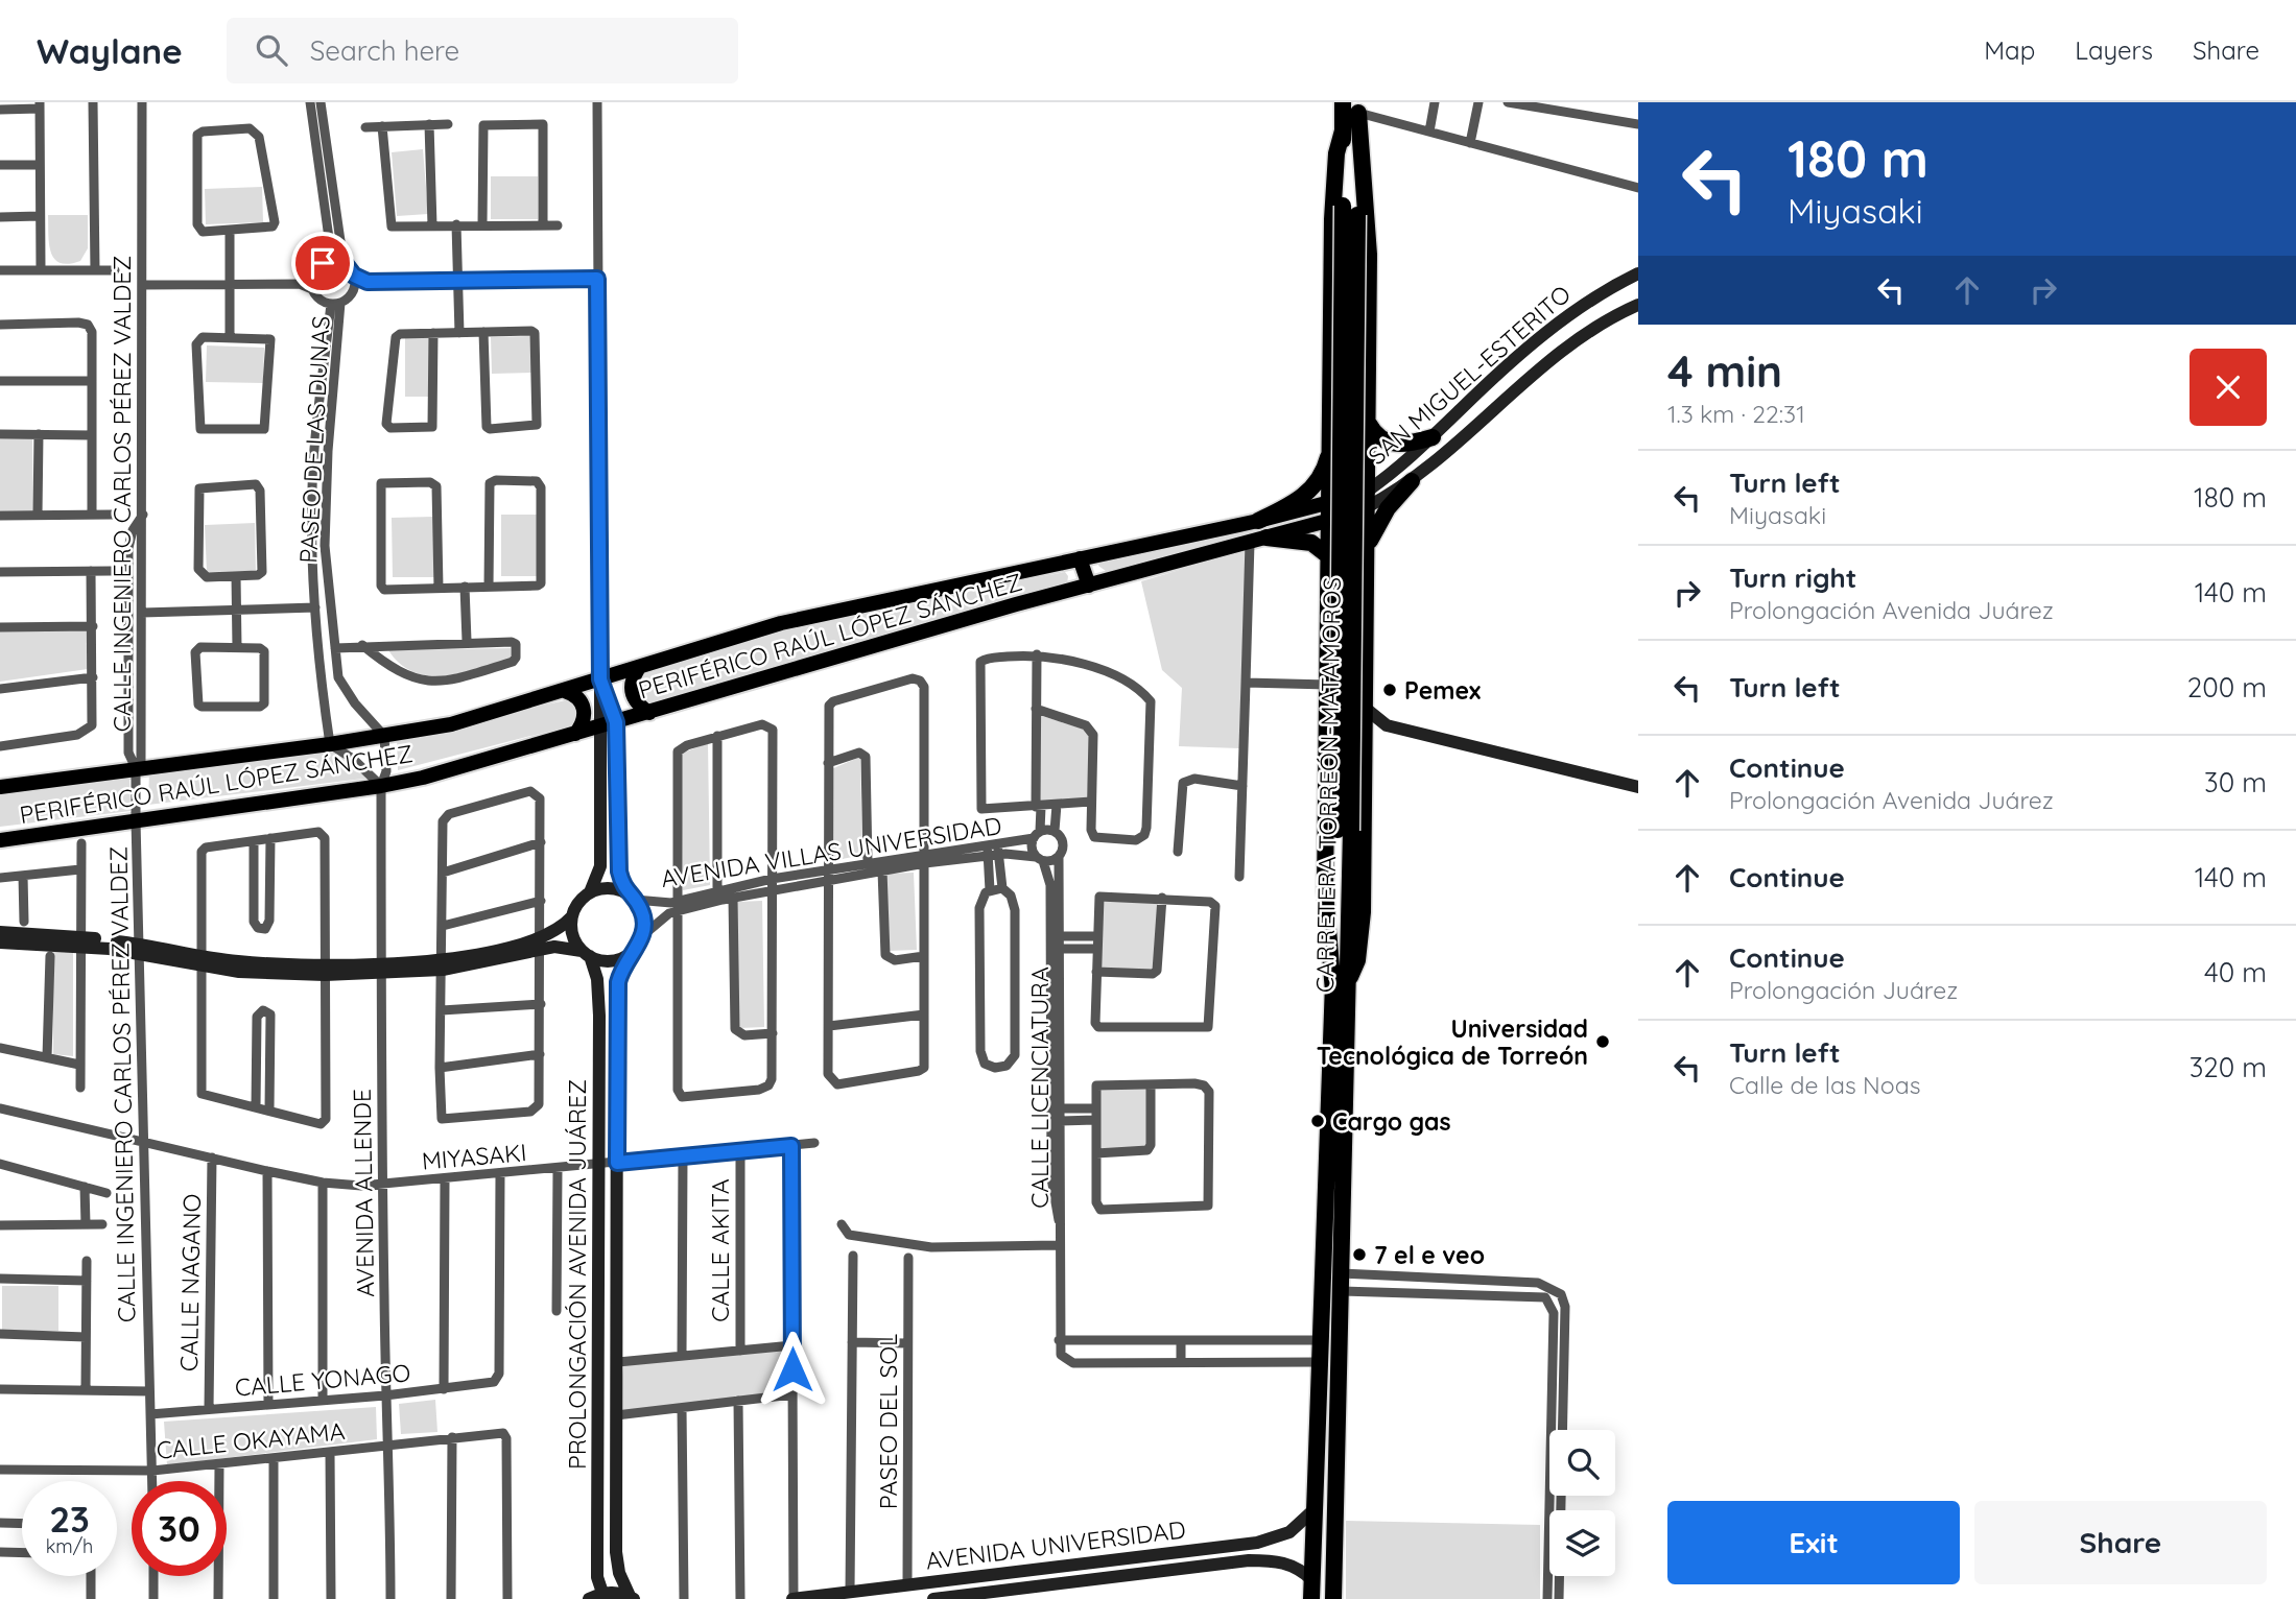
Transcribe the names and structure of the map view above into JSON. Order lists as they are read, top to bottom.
{
  "streets": {
    "highway": ["CARRETERA TORREÓN-MATAMOROS"],
    "main road": ["PERIFÉRICO RAÚL LÓPEZ SÁNCHEZ"],
    "street": [
      "SAN MIGUEL-ESTERITO",
      "PASEO DE LAS DUNAS",
      "CALLE INGENIERO CARLOS PÉREZ VALDEZ",
      "AVENIDA VILLAS UNIVERSIDAD",
      "CALLE LICENCIATURA",
      "MIYASAKI",
      "AVENIDA ALLENDE",
      "CALLE AKITA",
      "PROLONGACIÓN AVENIDA JUÁREZ",
      "CALLE NAGANO",
      "CALLE YONAGO",
      "PASEO DEL SOL",
      "CALLE OKAYAMA",
      "AVENIDA UNIVERSIDAD"
    ]
  },
  "crossings": [
    ["SAN MIGUEL-ESTERITO", "PERIFÉRICO RAÚL LÓPEZ SÁNCHEZ"],
    ["PASEO DE LAS DUNAS", "PERIFÉRICO RAÚL LÓPEZ SÁNCHEZ"],
    ["PASEO DE LAS DUNAS", "AVENIDA ALLENDE"],
    ["CALLE INGENIERO CARLOS PÉREZ VALDEZ", "PERIFÉRICO RAÚL LÓPEZ SÁNCHEZ"],
    ["CALLE INGENIERO CARLOS PÉREZ VALDEZ", "MIYASAKI"],
    ["CALLE INGENIERO CARLOS PÉREZ VALDEZ", "CALLE YONAGO"],
    ["CALLE INGENIERO CARLOS PÉREZ VALDEZ", "CALLE OKAYAMA"],
    ["PERIFÉRICO RAÚL LÓPEZ SÁNCHEZ", "AVENIDA ALLENDE"],
    ["AVENIDA VILLAS UNIVERSIDAD", "CALLE LICENCIATURA"],
    ["AVENIDA VILLAS UNIVERSIDAD", "PROLONGACIÓN AVENIDA JUÁREZ"],
    ["MIYASAKI", "AVENIDA ALLENDE"],
    ["MIYASAKI", "CALLE AKITA"],
    ["MIYASAKI", "PROLONGACIÓN AVENIDA JUÁREZ"],
    ["MIYASAKI", "CALLE NAGANO"],
    ["MIYASAKI", "CALLE YONAGO"],
    ["AVENIDA ALLENDE", "CALLE YONAGO"],
    ["AVENIDA ALLENDE", "CALLE OKAYAMA"],
    ["CALLE NAGANO", "CALLE YONAGO"],
    ["PASEO DEL SOL", "AVENIDA UNIVERSIDAD"]
  ],
  "places": [
    "Pemex",
    "Universidad Tecnológica de Torreón",
    "Cargo gas",
    "7 el e veo"
  ],
  "page": {
    "header": "Waylane",
    "search": "Search here",
    "nav": ["Map", "Layers", "Share"],
    "turn": ["180 m", "Miyasaki"],
    "heading": ["4 min", "1.3 km · 22:31"],
    "list": [
      {
        "name": "Turn left",
        "note": "Miyasaki",
        "value": "180 m"
      },
      {
        "name": "Turn right",
        "note": "Prolongación Avenida Juárez",
        "value": "140 m"
      },
      {
        "name": "Turn left",
        "value": "200 m"
      },
      {
        "name": "Continue",
        "note": "Prolongación Avenida Juárez",
        "value": "30 m"
      },
      {
        "name": "Continue",
        "value": "140 m"
      },
      {
        "name": "Continue",
        "note": "Prolongación Juárez",
        "value": "40 m"
      },
      {
        "name": "Turn left",
        "note": "Calle de las Noas",
        "value": "320 m"
      }
    ],
    "speed": "23 km/h",
    "limit": "30",
    "buttons": ["Exit", "Share"]
  }
}
